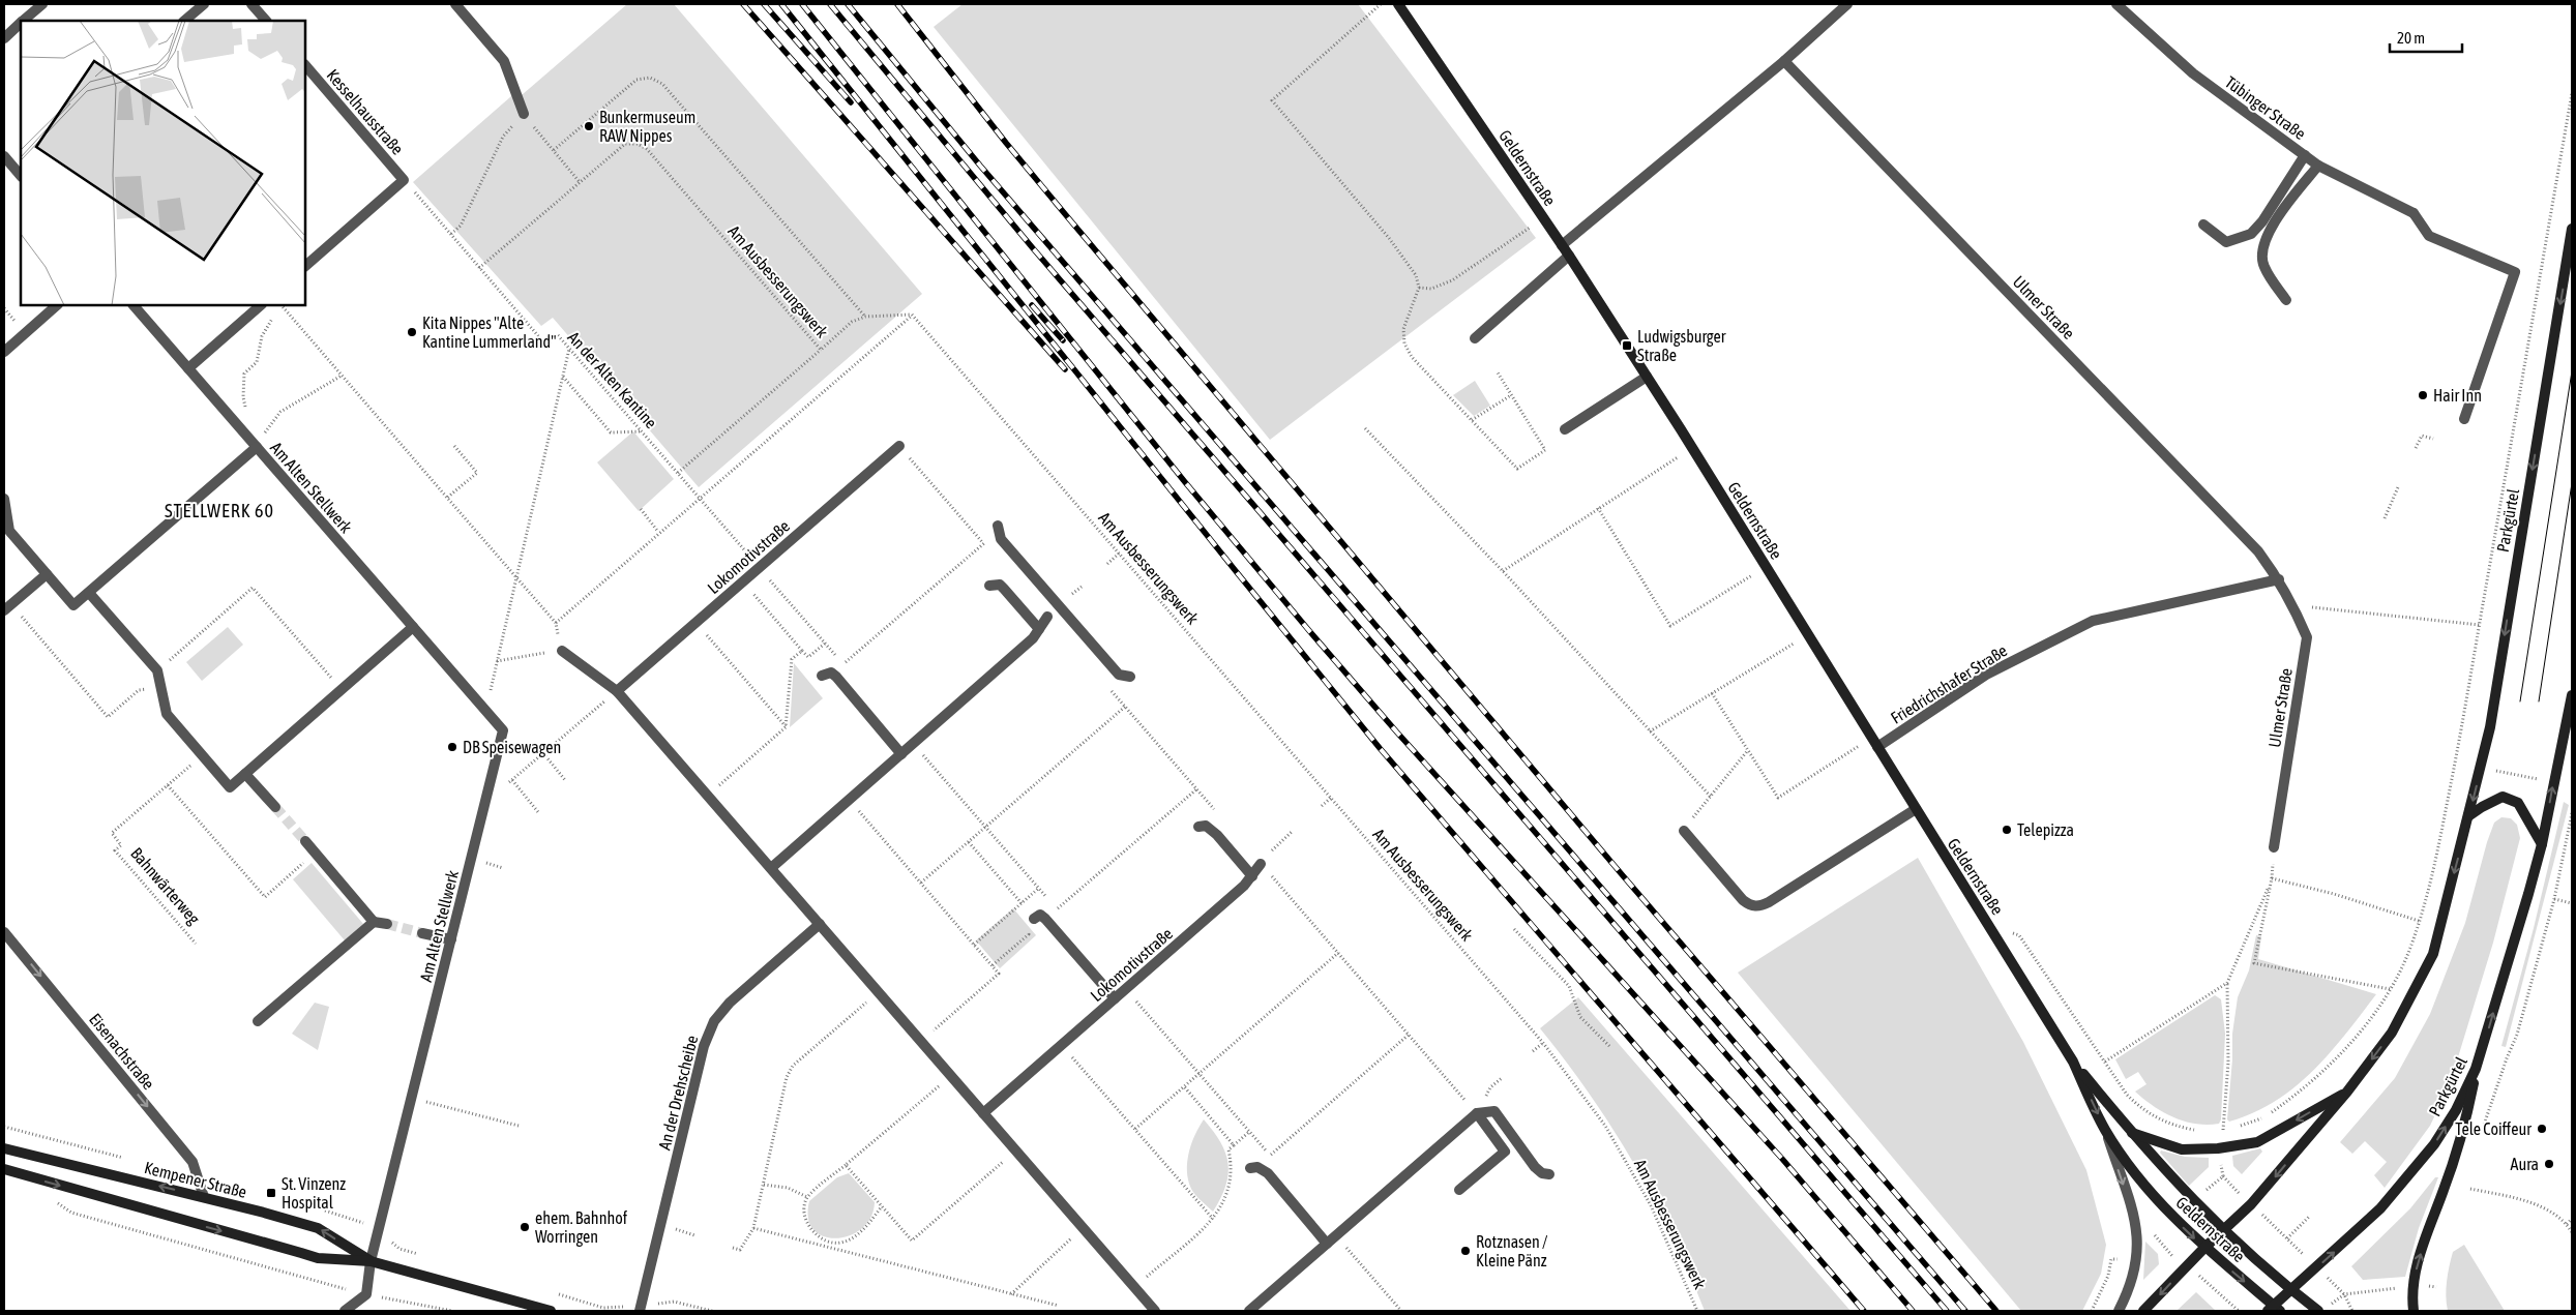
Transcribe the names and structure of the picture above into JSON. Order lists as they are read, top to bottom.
{
  "streets": {
    "main road": ["Geldernstraße", "Parkgürtel", "Kempener Straße"],
    "street": [
      "Tübinger Straße",
      "Kesselhausstraße",
      "Ulmer Straße",
      "Am Alten Stellwerk",
      "Lokomotivstraße",
      "Friedrichshafer Straße",
      "Eisenachstraße",
      "An der Drehscheibe"
    ],
    "path": ["Am Ausbesserungswerk", "An der Alten Kantine", "Bahnwärterweg"]
  },
  "crossings": [
    ["Kesselhausstraße", "An der Alten Kantine"],
    ["Geldernstraße", "Parkgürtel"],
    ["Geldernstraße", "Friedrichshafer Straße"],
    ["Am Ausbesserungswerk", "An der Alten Kantine"],
    ["Ulmer Straße", "Friedrichshafer Straße"],
    ["Am Alten Stellwerk", "Kempener Straße"],
    ["Eisenachstraße", "Kempener Straße"]
  ],
  "one_way": ["Eisenachstraße"],
  "districts": ["STELLWERK 60"],
  "places": {
    "other": [
      "Bunkermuseum RAW Nippes",
      "Kita Nippes \"Alte Kantine Lummerland\"",
      "Hair Inn",
      "DB Speisewagen",
      "Telepizza",
      "Tele Coiffeur",
      "Aura",
      "ehem. Bahnhof Worringen",
      "Rotznasen / Kleine Pänz"
    ],
    "transit": ["Ludwigsburger Straße", "St. Vinzenz Hospital"]
  },
  "scale_bar": "20 m"
}
